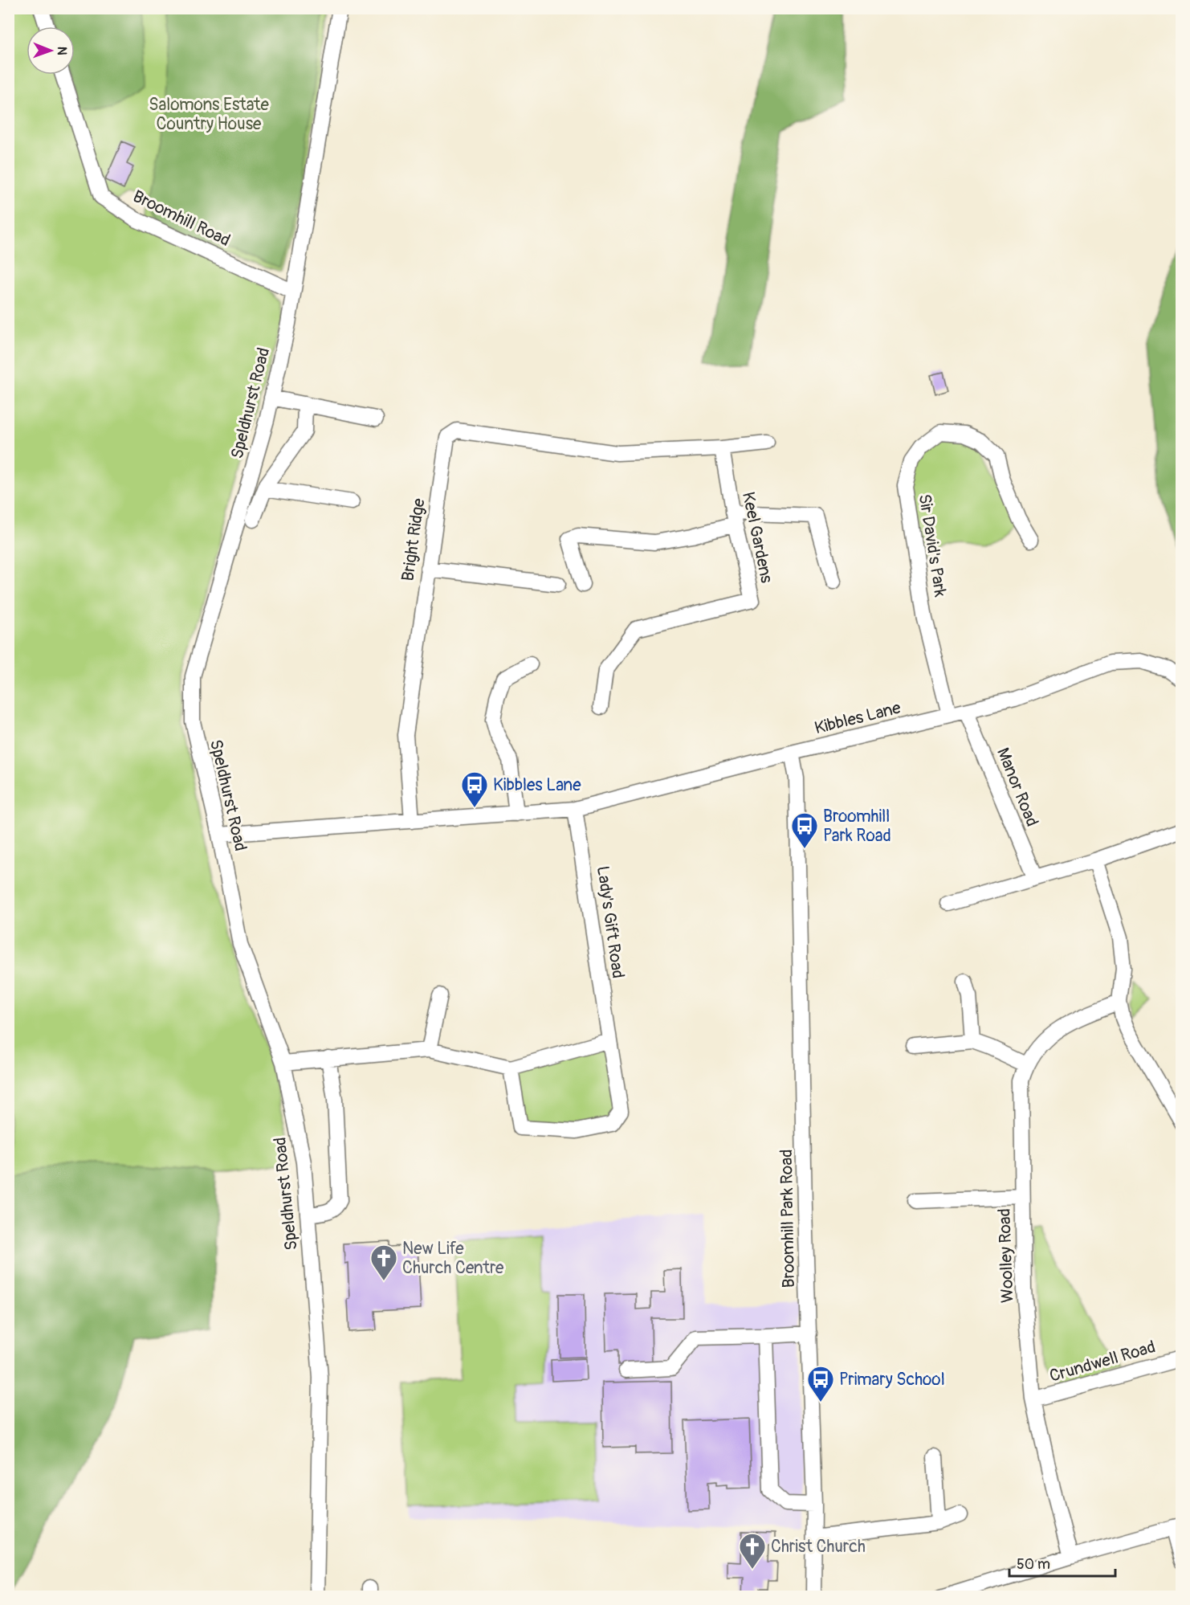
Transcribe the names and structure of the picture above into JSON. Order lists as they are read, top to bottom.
{
  "streets": {
    "street": [
      "Broomhill Road",
      "Speldhurst Road",
      "Keel Gardens",
      "Bright Ridge",
      "Sir David's Park",
      "Kibbles Lane",
      "Manor Road",
      "Lady's Gift Road",
      "Broomhill Park Road",
      "Woolley Road",
      "Crundwell Road"
    ]
  },
  "crossings": [
    ["Broomhill Road", "Speldhurst Road"],
    ["Speldhurst Road", "Kibbles Lane"],
    ["Keel Gardens", "Bright Ridge"],
    ["Bright Ridge", "Kibbles Lane"],
    ["Sir David's Park", "Kibbles Lane"],
    ["Kibbles Lane", "Manor Road"],
    ["Kibbles Lane", "Lady's Gift Road"],
    ["Kibbles Lane", "Broomhill Park Road"],
    ["Woolley Road", "Crundwell Road"]
  ],
  "parks": ["Salomons Estate Country House"],
  "places": {
    "bus stop": ["Kibbles Lane", "Broomhill Park Road", "Primary School"],
    "church": ["New Life Church Centre", "Christ Church"]
  },
  "scale_bar": "50 m",
  "north": "right"
}
